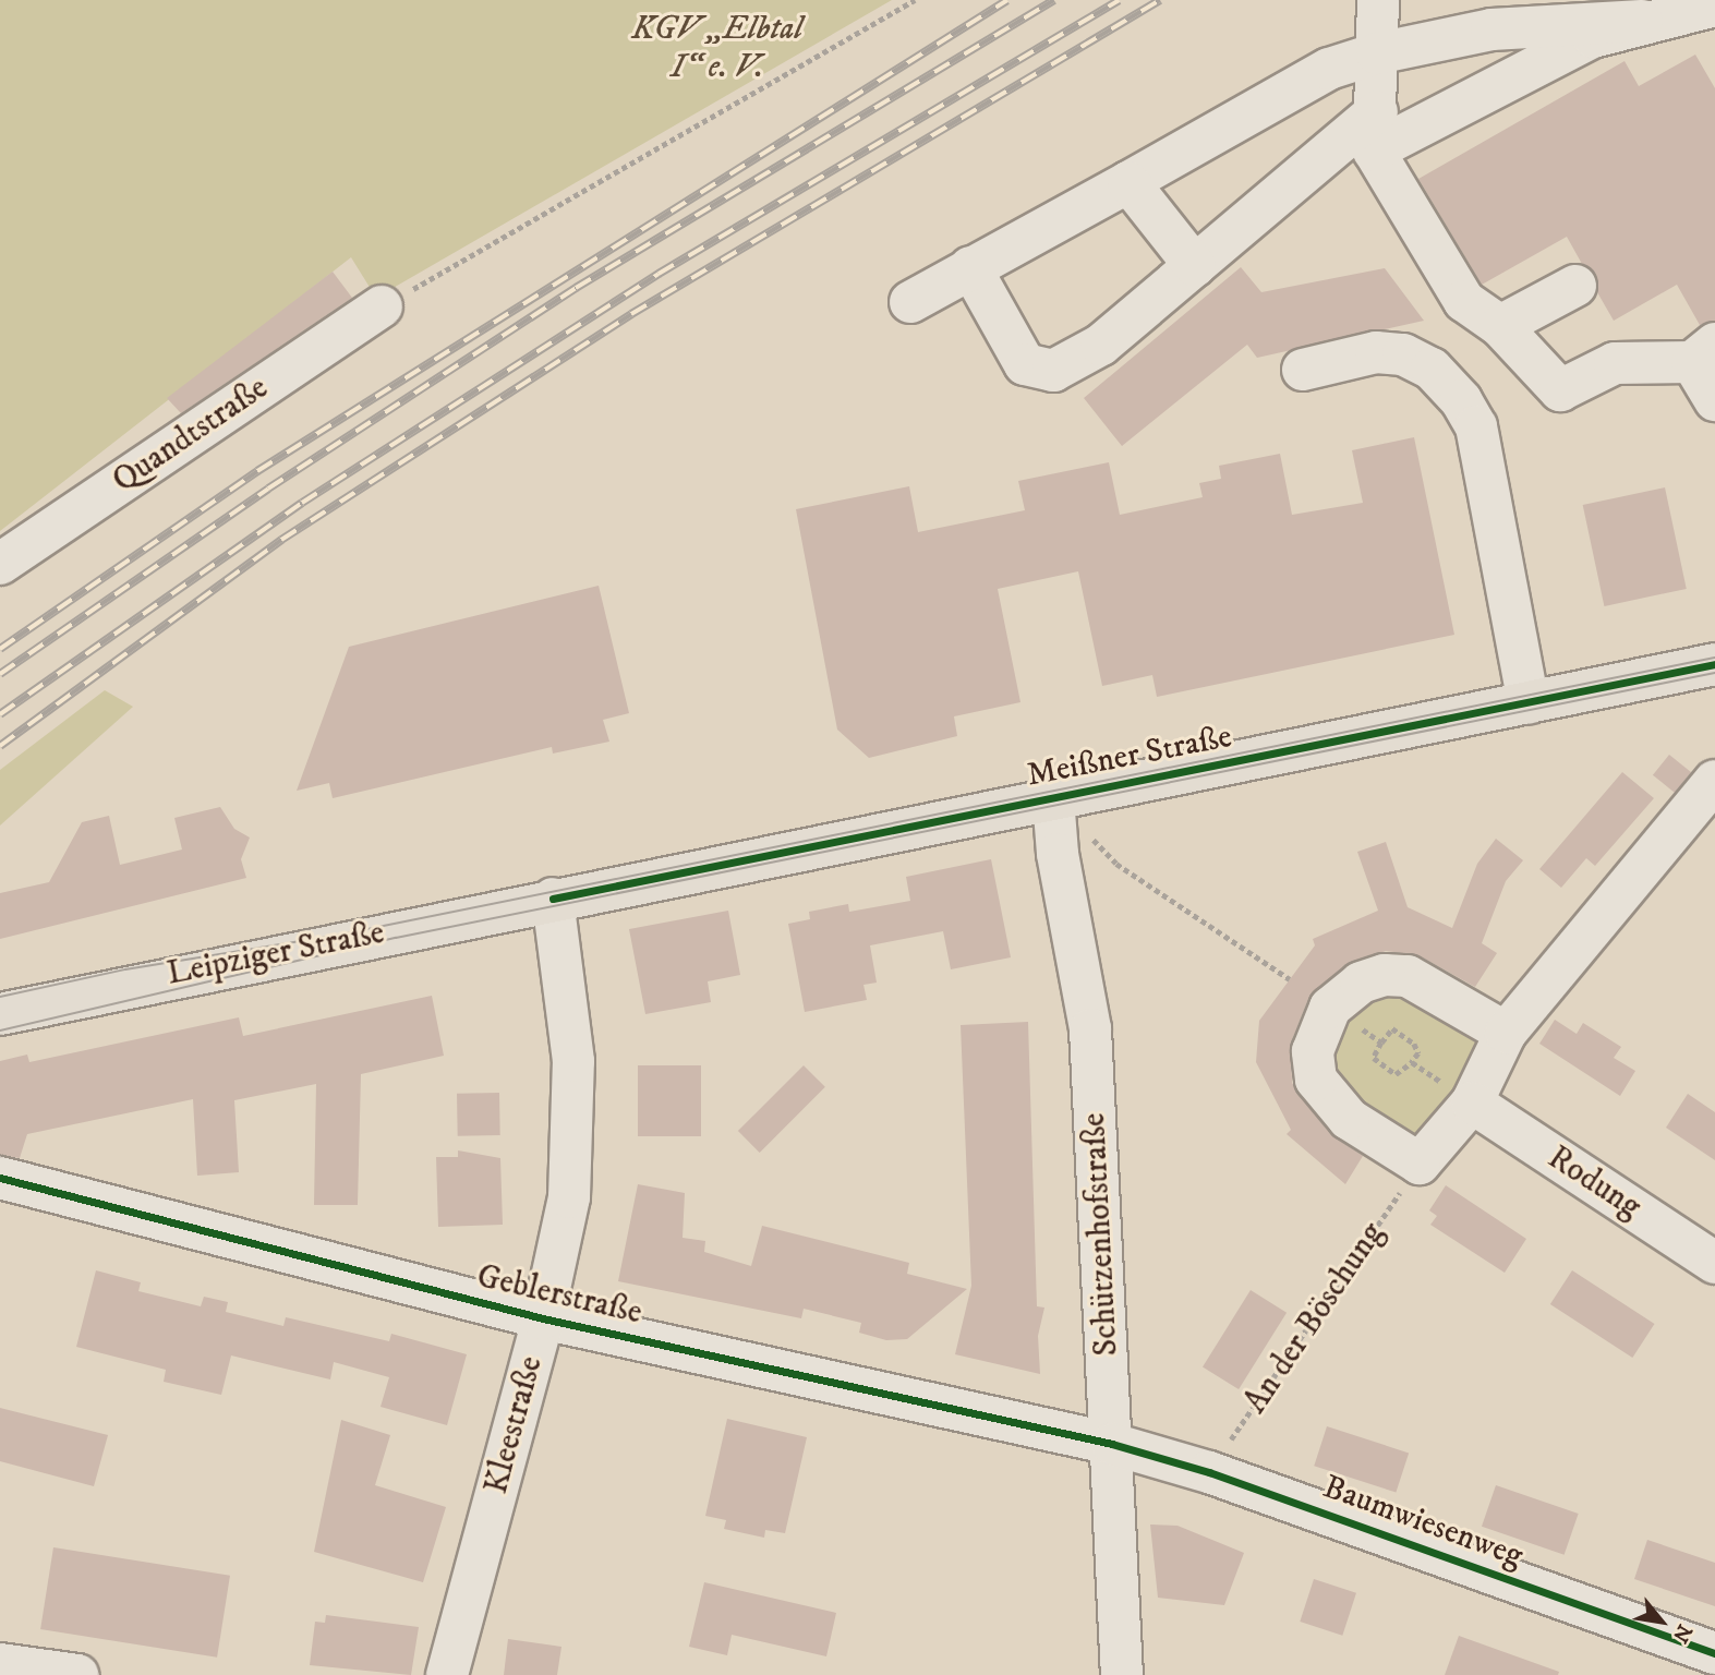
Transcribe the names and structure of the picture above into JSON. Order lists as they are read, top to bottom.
{
  "streets": {
    "main road": ["Meißner Straße", "Leipziger Straße"],
    "street": [
      "Quandtstraße",
      "Rodung",
      "Schützenhofstraße",
      "Geblerstraße",
      "Kleestraße",
      "Baumwiesenweg"
    ],
    "path": ["An der Böschung"]
  },
  "crossings": [
    ["Meißner Straße", "Leipziger Straße"],
    ["Meißner Straße", "Schützenhofstraße"],
    ["Meißner Straße", "Kleestraße"],
    ["Leipziger Straße", "Kleestraße"],
    ["Schützenhofstraße", "Geblerstraße"],
    ["Schützenhofstraße", "Baumwiesenweg"],
    ["Geblerstraße", "Kleestraße"],
    ["Geblerstraße", "Baumwiesenweg"],
    ["An der Böschung", "Baumwiesenweg"]
  ],
  "parks": ["KGV „Elbtal I“ e. V."],
  "north": "bottom right"
}
